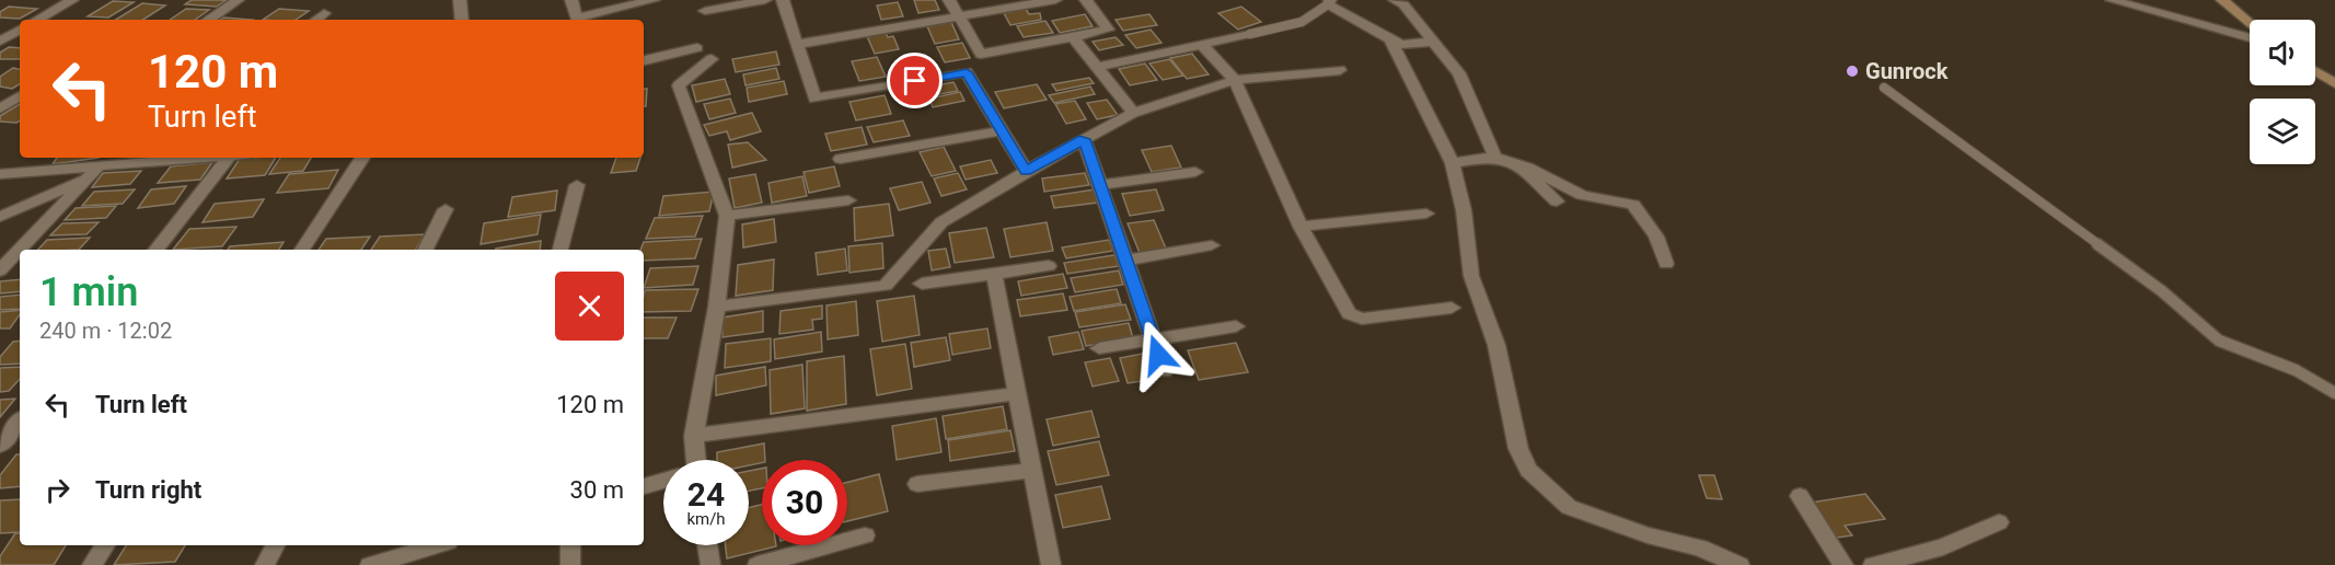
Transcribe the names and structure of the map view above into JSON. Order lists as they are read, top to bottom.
{
  "places": ["Gunrock"],
  "page": {
    "turn": ["120 m", "Turn left"],
    "heading": ["1 min", "240 m · 12:02"],
    "list": [
      {
        "name": "Turn left",
        "value": "120 m"
      },
      {
        "name": "Turn right",
        "value": "30 m"
      }
    ],
    "speed": "24 km/h",
    "limit": "30"
  }
}
